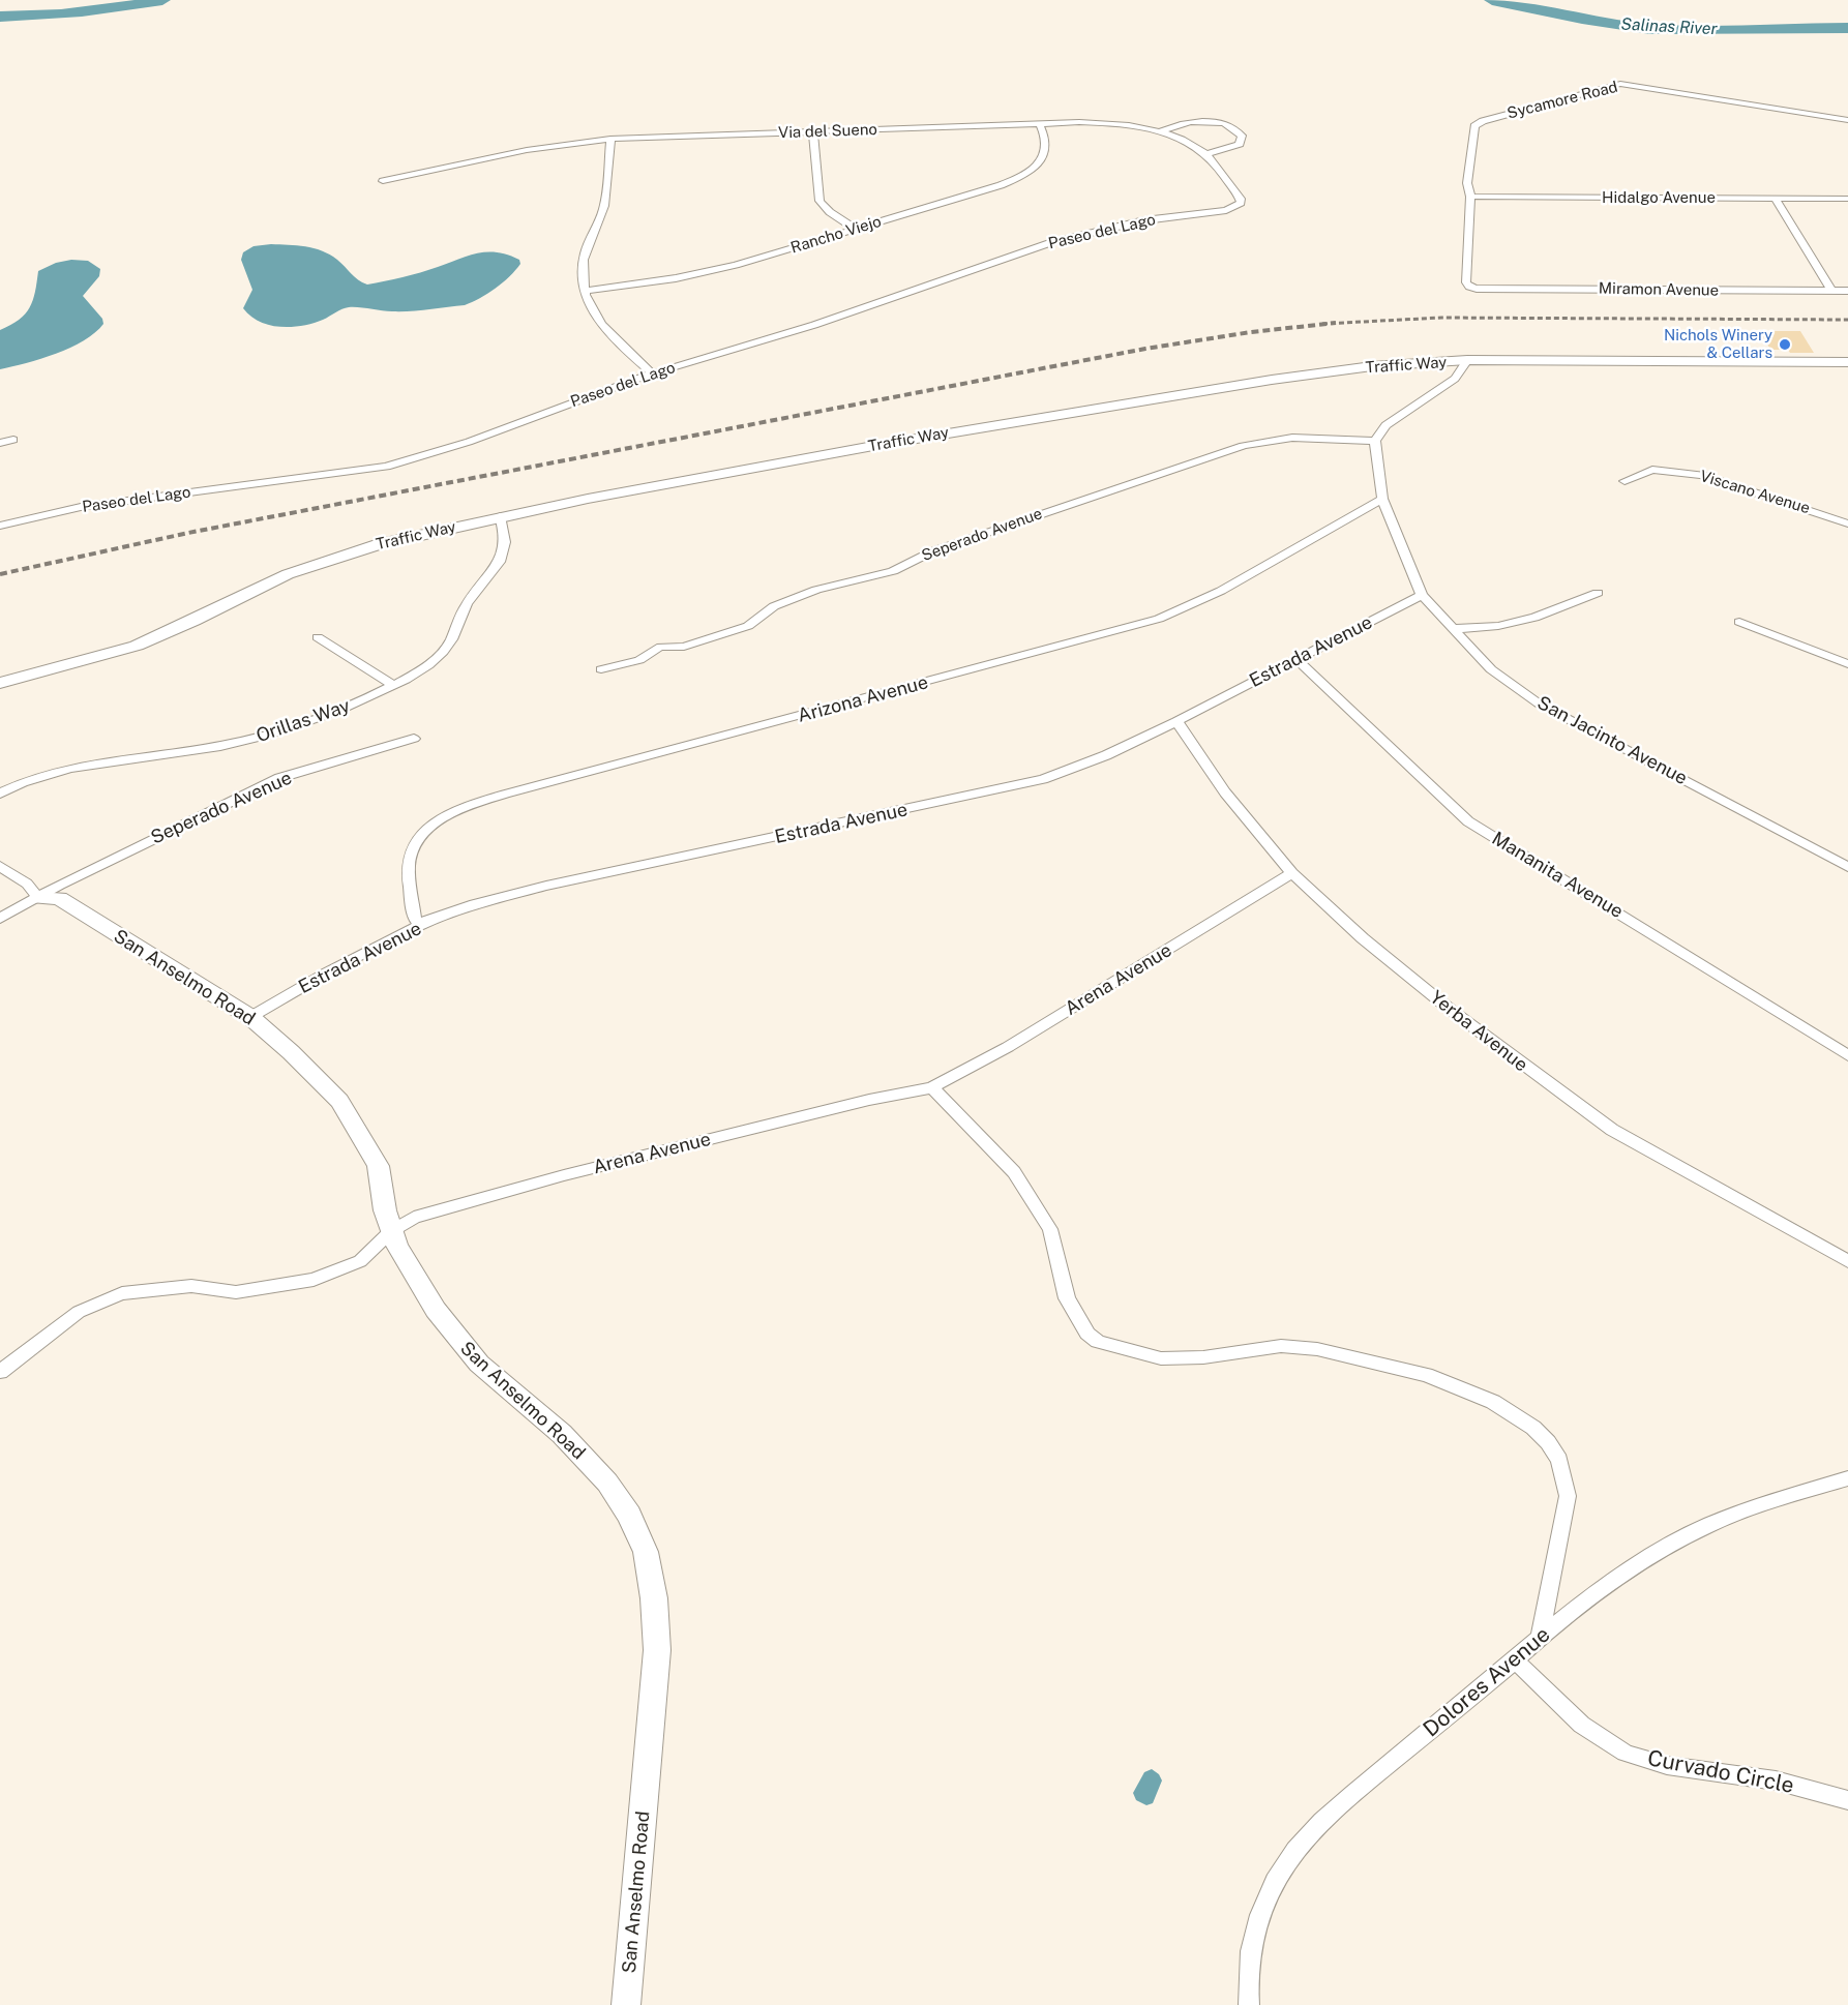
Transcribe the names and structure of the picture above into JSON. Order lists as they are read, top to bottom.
{
  "streets": {
    "street": [
      "Sycamore Road",
      "Via del Sueno",
      "Hidalgo Avenue",
      "Paseo del Lago",
      "Rancho Viejo",
      "Miramon Avenue",
      "Traffic Way",
      "Viscano Avenue",
      "Seperado Avenue",
      "Estrada Avenue",
      "Arizona Avenue",
      "Orillas Way",
      "San Jacinto Avenue",
      "Mananita Avenue",
      "San Anselmo Road",
      "Arena Avenue",
      "Yerba Avenue",
      "Dolores Avenue",
      "Curvado Circle"
    ]
  },
  "crossings": [
    ["Sycamore Road", "Hidalgo Avenue"],
    ["Sycamore Road", "Miramon Avenue"],
    ["Via del Sueno", "Paseo del Lago"],
    ["Via del Sueno", "Rancho Viejo"],
    ["Traffic Way", "Orillas Way"],
    ["Seperado Avenue", "San Jacinto Avenue"],
    ["Seperado Avenue", "San Anselmo Road"],
    ["Estrada Avenue", "Arizona Avenue"],
    ["Estrada Avenue", "San Jacinto Avenue"],
    ["Estrada Avenue", "Mananita Avenue"],
    ["Estrada Avenue", "San Anselmo Road"],
    ["Estrada Avenue", "Yerba Avenue"],
    ["Arizona Avenue", "San Jacinto Avenue"],
    ["San Anselmo Road", "Arena Avenue"],
    ["Arena Avenue", "Yerba Avenue"],
    ["Dolores Avenue", "Curvado Circle"]
  ],
  "water": ["Salinas River"],
  "places": ["Nichols Winery & Cellars"]
}
